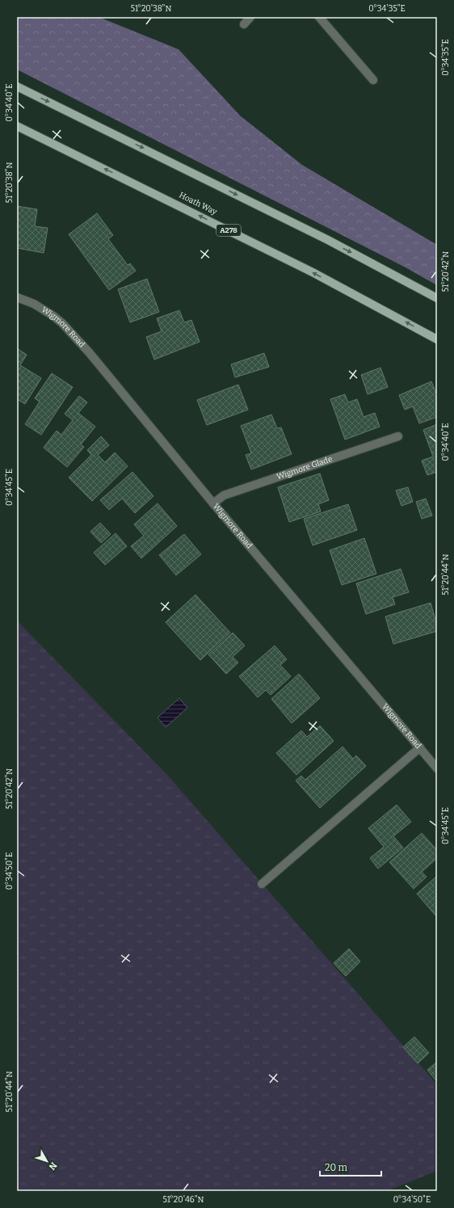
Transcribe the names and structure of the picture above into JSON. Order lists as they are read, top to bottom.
{
  "streets": {
    "main road": ["Hoath Way", "A278"],
    "street": ["Wigmore Road", "Wigmore Glade"]
  },
  "crossings": [
    ["Wigmore Road", "Wigmore Glade"]
  ],
  "scale_bar": "20 m",
  "north": "bottom right",
  "coordinates": [
    "51°20'38\"N",
    "0°34'35\"E",
    "0°34'40\"E",
    "51°20'42\"N",
    "0°34'45\"E",
    "51°20'44\"N",
    "0°34'50\"E",
    "51°20'46\"N"
  ]
}
